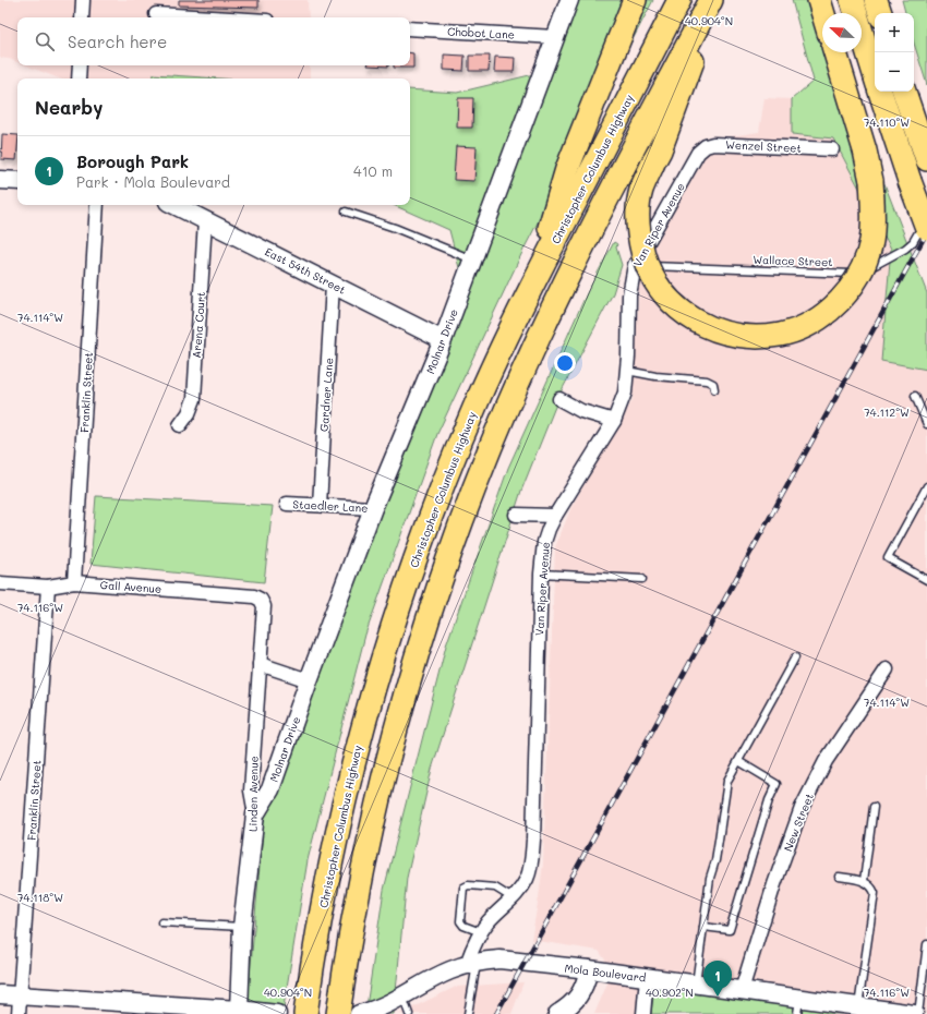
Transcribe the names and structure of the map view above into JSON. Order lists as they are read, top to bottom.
{
  "streets": {
    "highway": ["Christopher Columbus Highway"],
    "street": [
      "Chobot Lane",
      "Wenzel Street",
      "Van Riper Avenue",
      "East 54th Street",
      "Arena Court",
      "Molnar Drive",
      "Franklin Street",
      "Gardner Lane",
      "Staedler Lane",
      "Gall Avenue",
      "Linden Avenue",
      "New Street",
      "Mola Boulevard"
    ],
    "lane": ["Wallace Street"]
  },
  "crossings": [
    ["Chobot Lane", "Molnar Drive"],
    ["Wenzel Street", "Van Riper Avenue"],
    ["Van Riper Avenue", "Wallace Street"],
    ["Van Riper Avenue", "Mola Boulevard"],
    ["East 54th Street", "Arena Court"],
    ["East 54th Street", "Molnar Drive"],
    ["East 54th Street", "Gardner Lane"],
    ["Molnar Drive", "Staedler Lane"],
    ["Molnar Drive", "Linden Avenue"],
    ["Franklin Street", "Gall Avenue"],
    ["Gardner Lane", "Staedler Lane"],
    ["Gall Avenue", "Linden Avenue"],
    ["New Street", "Mola Boulevard"]
  ],
  "north": "top left",
  "page": {
    "map_buttons": ["+", "−"],
    "search": "Search here",
    "heading": "Nearby",
    "list": [
      {
        "mark": "1",
        "name": "Borough Park",
        "note": "Park · Mola Boulevard",
        "value": "410 m"
      }
    ],
    "pins": "1"
  },
  "coordinates": [
    "40.904°N",
    "74.110°W",
    "74.114°W",
    "74.112°W",
    "74.116°W",
    "74.118°W",
    "40.902°N"
  ]
}
